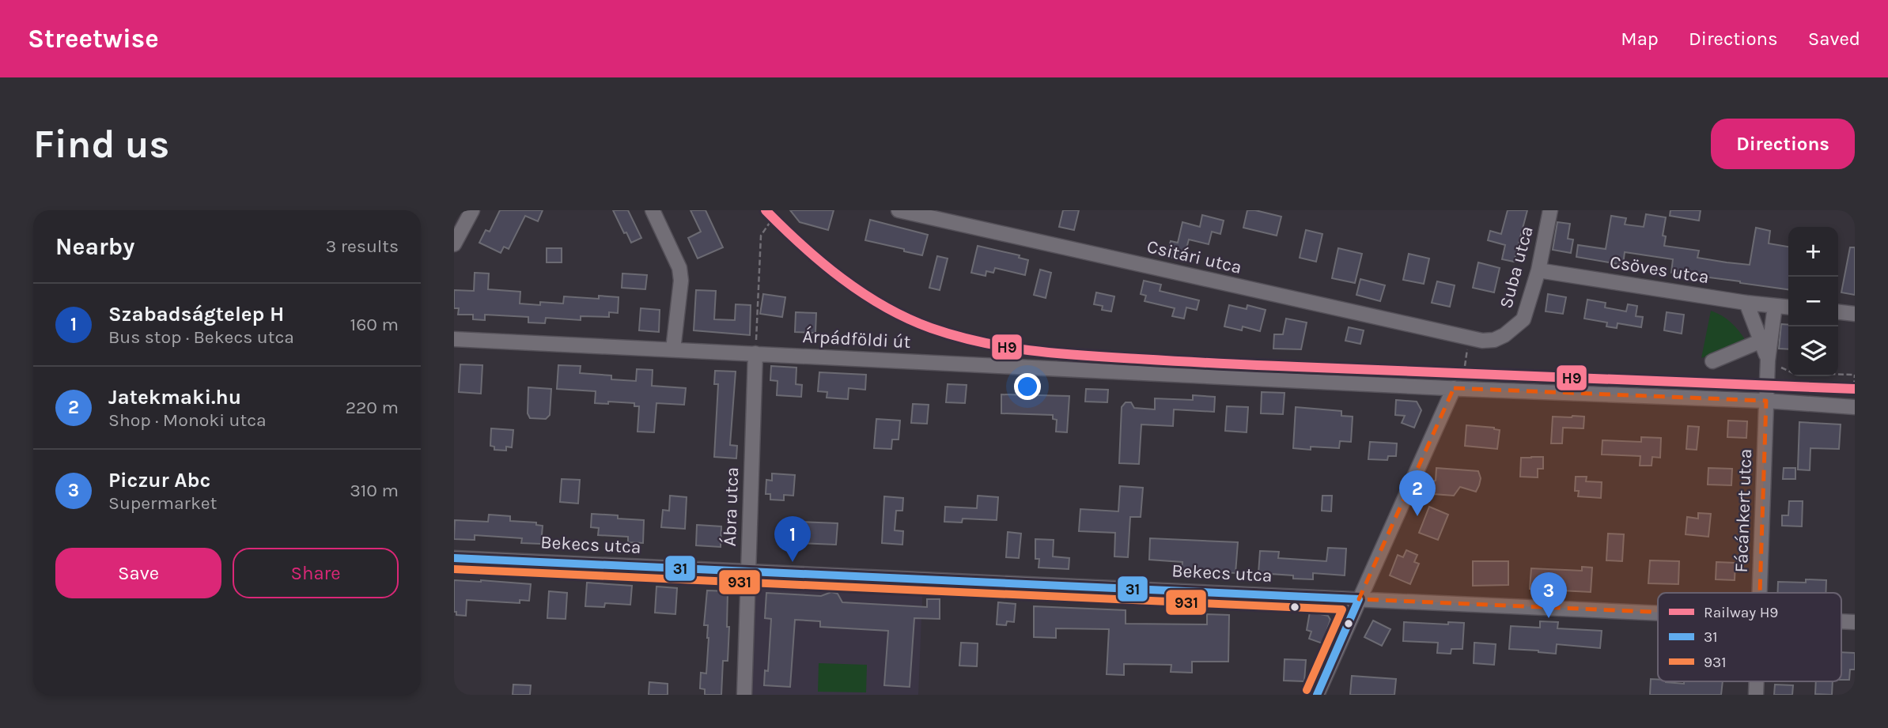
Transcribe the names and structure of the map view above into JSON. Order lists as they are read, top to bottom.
{
  "streets": {
    "street": [
      "Csitári utca",
      "Suba utca",
      "Csöves utca",
      "Árpádföldi út",
      "Ábra utca",
      "Fácánkert utca",
      "Bekecs utca"
    ]
  },
  "crossings": [
    ["Csitári utca", "Suba utca"],
    ["Suba utca", "Csöves utca"],
    ["Csöves utca", "Fácánkert utca"],
    ["Árpádföldi út", "Ábra utca"],
    ["Árpádföldi út", "Fácánkert utca"],
    ["Ábra utca", "Bekecs utca"]
  ],
  "lines": ["rail line H9", "transit line 31", "transit line 931"],
  "legend": ["Railway H9", "31", "931"],
  "page": {
    "header": "Streetwise",
    "nav": ["Map", "Directions", "Saved"],
    "buttons": [
      "Directions",
      ["Save", "Share"]
    ],
    "title": "Find us",
    "heading": ["Nearby", "3 results"],
    "map_buttons": ["+", "−"],
    "list": [
      {
        "mark": "1",
        "name": "Szabadságtelep H",
        "note": "Bus stop · Bekecs utca",
        "value": "160 m"
      },
      {
        "mark": "2",
        "name": "Jatekmaki.hu",
        "note": "Shop · Monoki utca",
        "value": "220 m"
      },
      {
        "mark": "3",
        "name": "Piczur Abc",
        "note": "Supermarket",
        "value": "310 m"
      }
    ],
    "pins": ["2", "1", "3"]
  }
}
